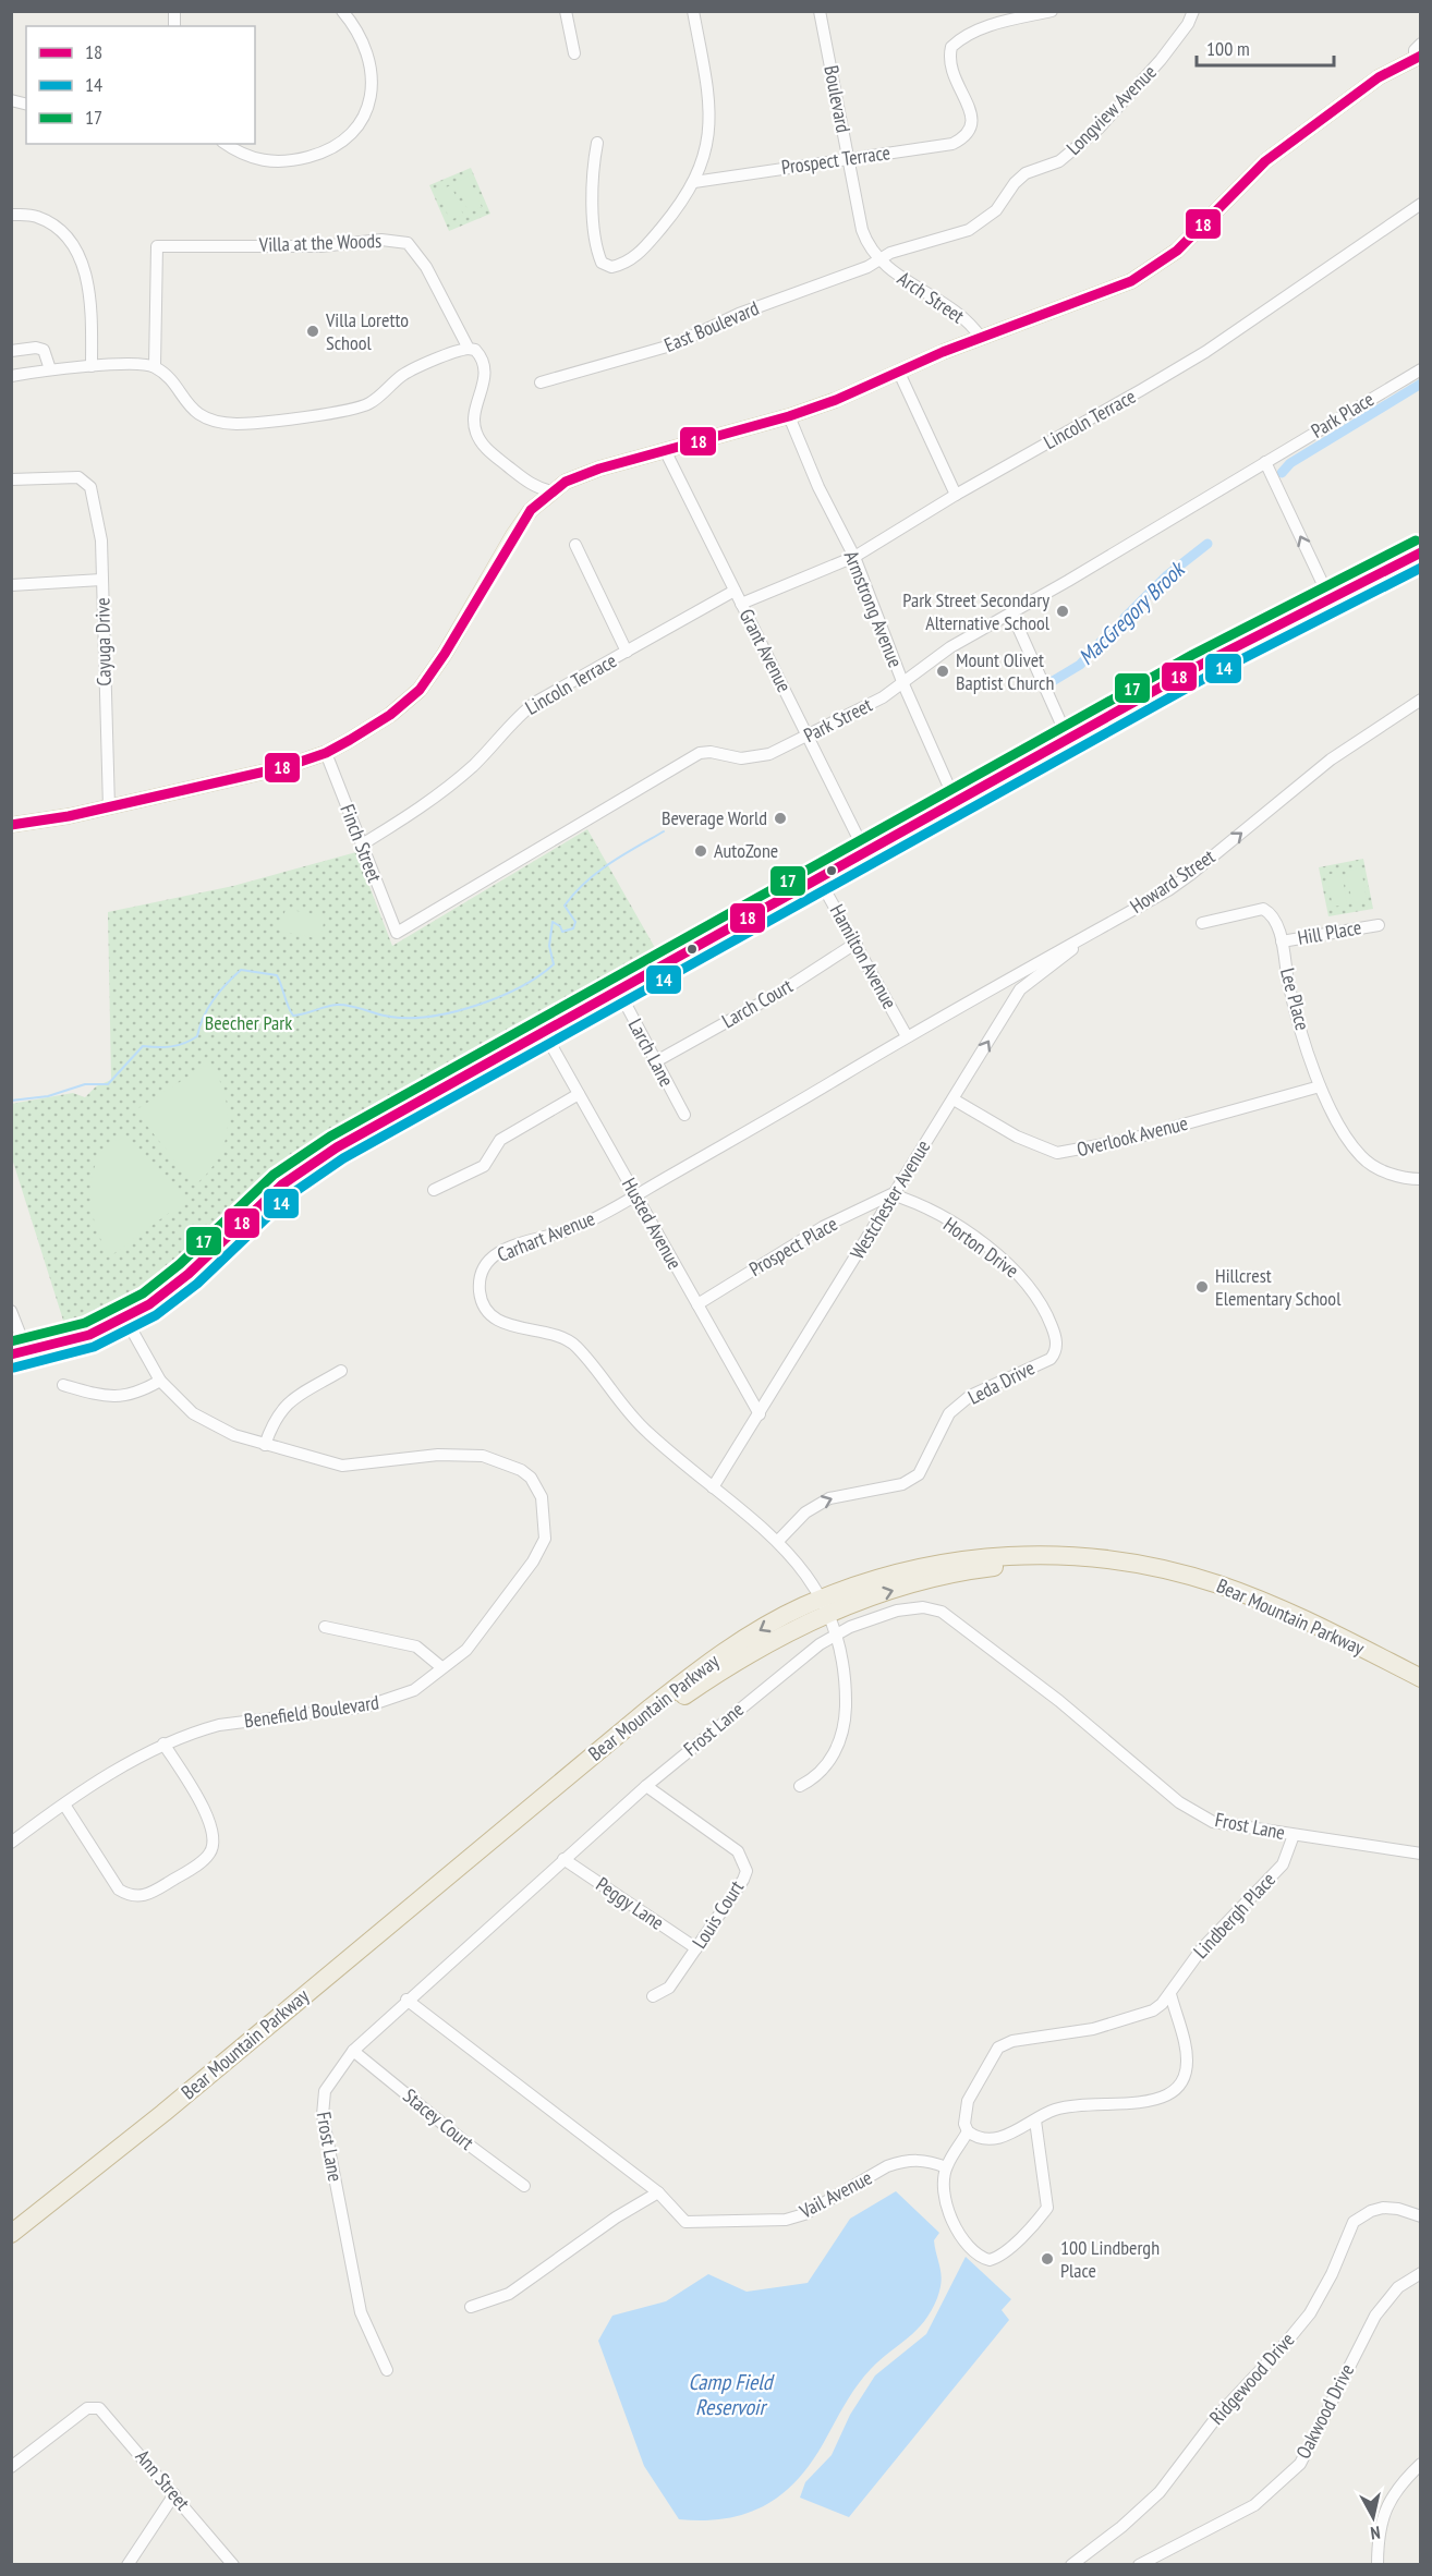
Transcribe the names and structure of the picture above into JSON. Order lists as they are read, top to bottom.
{
  "streets": {
    "highway": ["Bear Mountain Parkway"],
    "street": [
      "Boulevard",
      "Longview Avenue",
      "Prospect Terrace",
      "Villa at the Woods",
      "Arch Street",
      "East Boulevard",
      "Park Place",
      "Lincoln Terrace",
      "Armstrong Avenue",
      "Cayuga Drive",
      "Grant Avenue",
      "Park Street",
      "Finch Street",
      "Howard Street",
      "Hill Place",
      "Hamilton Avenue",
      "Lee Place",
      "Larch Court",
      "Larch Lane",
      "Overlook Avenue",
      "Westchester Avenue",
      "Husted Avenue",
      "Carhart Avenue",
      "Prospect Place",
      "Horton Drive",
      "Leda Drive",
      "Benefield Boulevard",
      "Frost Lane",
      "Peggy Lane",
      "Louis Court",
      "Lindbergh Place",
      "Stacey Court",
      "Vail Avenue",
      "Ridgewood Drive",
      "Oakwood Drive",
      "Ann Street"
    ]
  },
  "crossings": [
    ["Boulevard", "Longview Avenue"],
    ["Boulevard", "Prospect Terrace"],
    ["Boulevard", "Arch Street"],
    ["Boulevard", "East Boulevard"],
    ["Longview Avenue", "Arch Street"],
    ["Longview Avenue", "East Boulevard"],
    ["Arch Street", "East Boulevard"],
    ["Park Place", "Park Street"],
    ["Lincoln Terrace", "Armstrong Avenue"],
    ["Lincoln Terrace", "Grant Avenue"],
    ["Lincoln Terrace", "Finch Street"],
    ["Armstrong Avenue", "Park Street"],
    ["Grant Avenue", "Park Street"],
    ["Park Street", "Finch Street"],
    ["Howard Street", "Hamilton Avenue"],
    ["Howard Street", "Westchester Avenue"],
    ["Howard Street", "Carhart Avenue"],
    ["Hill Place", "Lee Place"],
    ["Hamilton Avenue", "Larch Court"],
    ["Hamilton Avenue", "Carhart Avenue"],
    ["Lee Place", "Overlook Avenue"],
    ["Larch Court", "Larch Lane"],
    ["Overlook Avenue", "Westchester Avenue"],
    ["Westchester Avenue", "Husted Avenue"],
    ["Westchester Avenue", "Carhart Avenue"],
    ["Westchester Avenue", "Prospect Place"],
    ["Westchester Avenue", "Horton Drive"],
    ["Husted Avenue", "Carhart Avenue"],
    ["Husted Avenue", "Prospect Place"],
    ["Carhart Avenue", "Leda Drive"],
    ["Carhart Avenue", "Bear Mountain Parkway"],
    ["Carhart Avenue", "Frost Lane"],
    ["Prospect Place", "Horton Drive"],
    ["Horton Drive", "Leda Drive"],
    ["Frost Lane", "Peggy Lane"],
    ["Frost Lane", "Louis Court"],
    ["Frost Lane", "Lindbergh Place"],
    ["Frost Lane", "Stacey Court"],
    ["Frost Lane", "Vail Avenue"],
    ["Peggy Lane", "Louis Court"]
  ],
  "one_way": ["Howard Street", "Leda Drive"],
  "water": ["MacGregory Brook", "Camp Field Reservoir"],
  "parks": ["Beecher Park"],
  "places": [
    "Villa Loretto School",
    "Park Street Secondary Alternative School",
    "Mount Olivet Baptist Church",
    "Beverage World",
    "AutoZone",
    "Hillcrest Elementary School",
    "100 Lindbergh Place"
  ],
  "lines": ["transit line 18", "transit line 17", "transit line 14"],
  "legend": ["18", "14", "17"],
  "scale_bar": "100 m",
  "north": "bottom"
}
